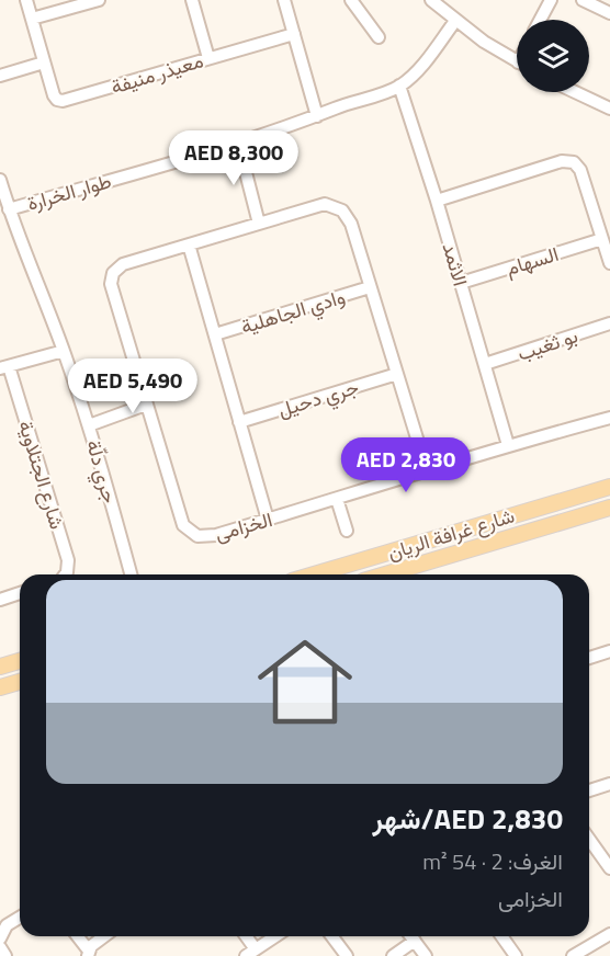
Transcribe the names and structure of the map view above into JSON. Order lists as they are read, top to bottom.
{
  "streets": {
    "main road": ["شارع غرافة الريان"],
    "street": [
      "معيذر منيفة",
      "طوار الخرارة",
      "السهام",
      "الاثمد",
      "وادي الجاهلية",
      "بو ثغيب",
      "جري دحيل",
      "جري دلّة",
      "شارع الجتلاوية",
      "الخزامى"
    ]
  },
  "crossings": [
    ["طوار الخرارة", "الاثمد"],
    ["طوار الخرارة", "جري دلّة"],
    ["السهام", "الاثمد"],
    ["الاثمد", "بو ثغيب"],
    ["الاثمد", "الخزامى"],
    ["وادي الجاهلية", "الخزامى"],
    ["جري دحيل", "الخزامى"]
  ],
  "page": {
    "price": ["AED 8,300", "AED 5,490", "AED 2,830"],
    "list": [
      {
        "name": "AED 2,830/شهر",
        "note": "الغرف: 2 · 54 m² · الخزامى"
      }
    ]
  }
}
